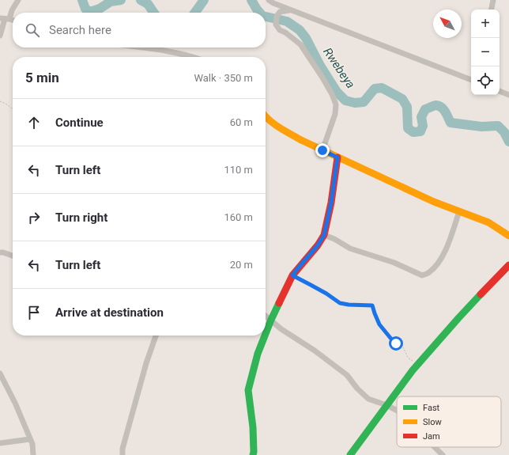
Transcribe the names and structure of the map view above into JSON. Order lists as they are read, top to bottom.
{
  "water": ["Rwebeya"],
  "legend": ["Fast", "Slow", "Jam"],
  "north": "top left",
  "page": {
    "map_buttons": ["+", "−"],
    "search": "Search here",
    "heading": ["5 min", "Walk · 350 m"],
    "list": [
      ["Continue", "60 m"],
      ["Turn left", "110 m"],
      ["Turn right", "160 m"],
      ["Turn left", "20 m"],
      "Arrive at destination"
    ]
  }
}
